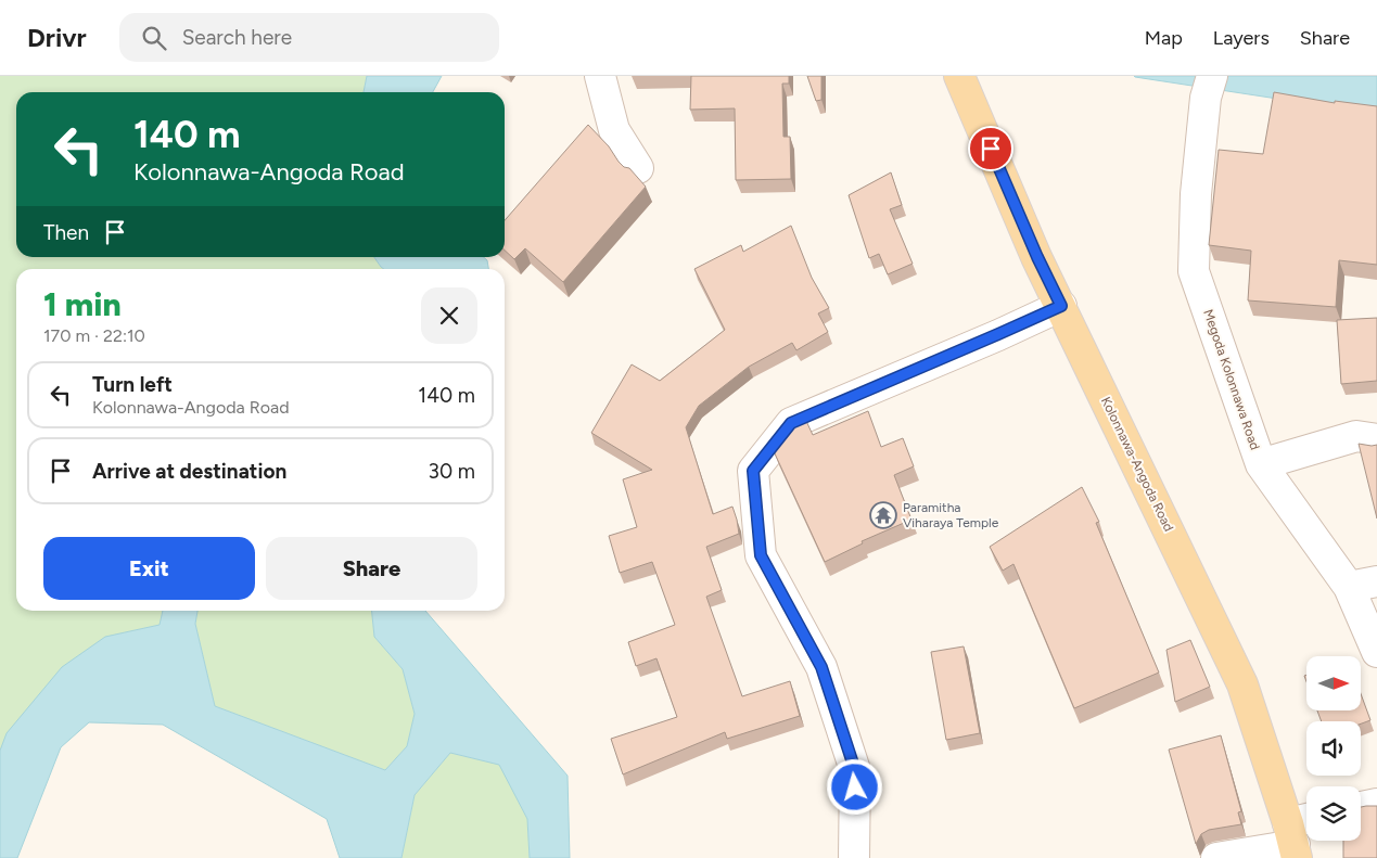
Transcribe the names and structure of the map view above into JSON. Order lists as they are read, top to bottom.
{
  "streets": {
    "main road": ["Kolonnawa-Angoda Road"],
    "street": ["Megoda Kolonnawa Road"]
  },
  "places": {
    "temple": ["Paramitha Viharaya Temple"]
  },
  "north": "right",
  "page": {
    "header": "Drivr",
    "search": "Search here",
    "nav": ["Map", "Layers", "Share"],
    "turn": ["140 m", "Kolonnawa-Angoda Road"],
    "then": "Then",
    "heading": ["1 min", "170 m · 22:10"],
    "list": [
      {
        "name": "Turn left",
        "note": "Kolonnawa-Angoda Road",
        "value": "140 m"
      },
      {
        "name": "Arrive at destination",
        "value": "30 m"
      }
    ],
    "buttons": ["Exit", "Share"]
  }
}
